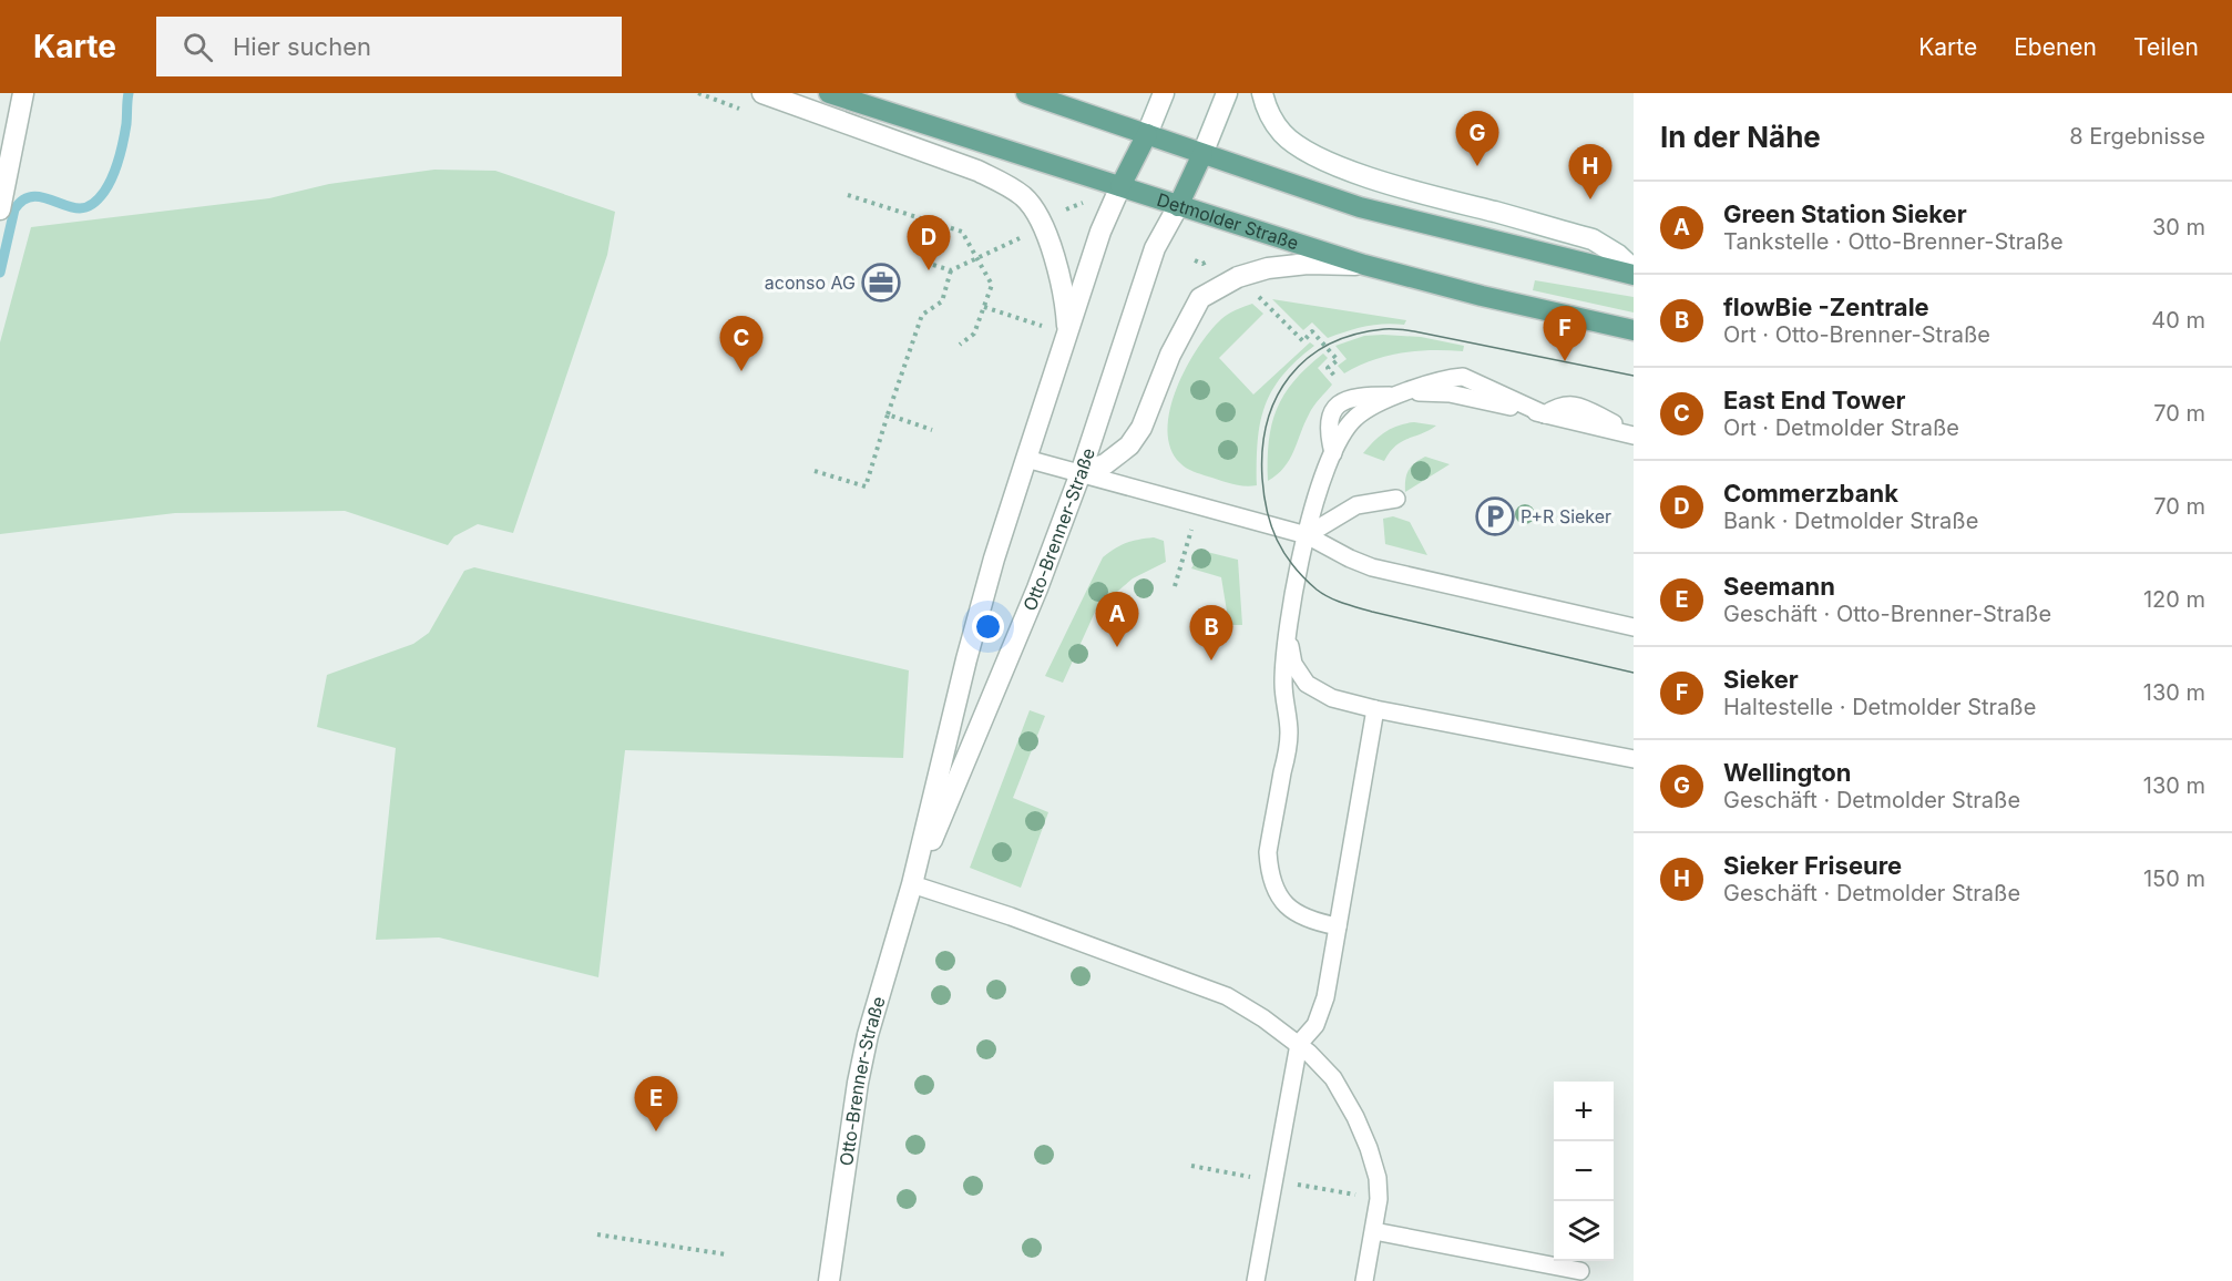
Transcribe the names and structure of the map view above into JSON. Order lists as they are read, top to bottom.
{
  "streets": {
    "main road": ["Detmolder Straße"],
    "street": ["Otto-Brenner-Straße"]
  },
  "crossings": [
    ["Detmolder Straße", "Otto-Brenner-Straße"]
  ],
  "places": {
    "office": ["aconso AG"],
    "parking": ["P+R Sieker"]
  },
  "page": {
    "header": "Karte",
    "search": "Hier suchen",
    "nav": ["Karte", "Ebenen", "Teilen"],
    "heading": ["In der Nähe", "8 Ergebnisse"],
    "pins": [
      "G",
      "H",
      "D",
      "F",
      "C",
      "A",
      "B",
      "E"
    ],
    "list": [
      {
        "mark": "A",
        "name": "Green Station Sieker",
        "note": "Tankstelle · Otto-Brenner-Straße",
        "value": "30 m"
      },
      {
        "mark": "B",
        "name": "flowBie -Zentrale",
        "note": "Ort · Otto-Brenner-Straße",
        "value": "40 m"
      },
      {
        "mark": "C",
        "name": "East End Tower",
        "note": "Ort · Detmolder Straße",
        "value": "70 m"
      },
      {
        "mark": "D",
        "name": "Commerzbank",
        "note": "Bank · Detmolder Straße",
        "value": "70 m"
      },
      {
        "mark": "E",
        "name": "Seemann",
        "note": "Geschäft · Otto-Brenner-Straße",
        "value": "120 m"
      },
      {
        "mark": "F",
        "name": "Sieker",
        "note": "Haltestelle · Detmolder Straße",
        "value": "130 m"
      },
      {
        "mark": "G",
        "name": "Wellington",
        "note": "Geschäft · Detmolder Straße",
        "value": "130 m"
      },
      {
        "mark": "H",
        "name": "Sieker Friseure",
        "note": "Geschäft · Detmolder Straße",
        "value": "150 m"
      }
    ],
    "map_buttons": ["+", "−"]
  }
}
